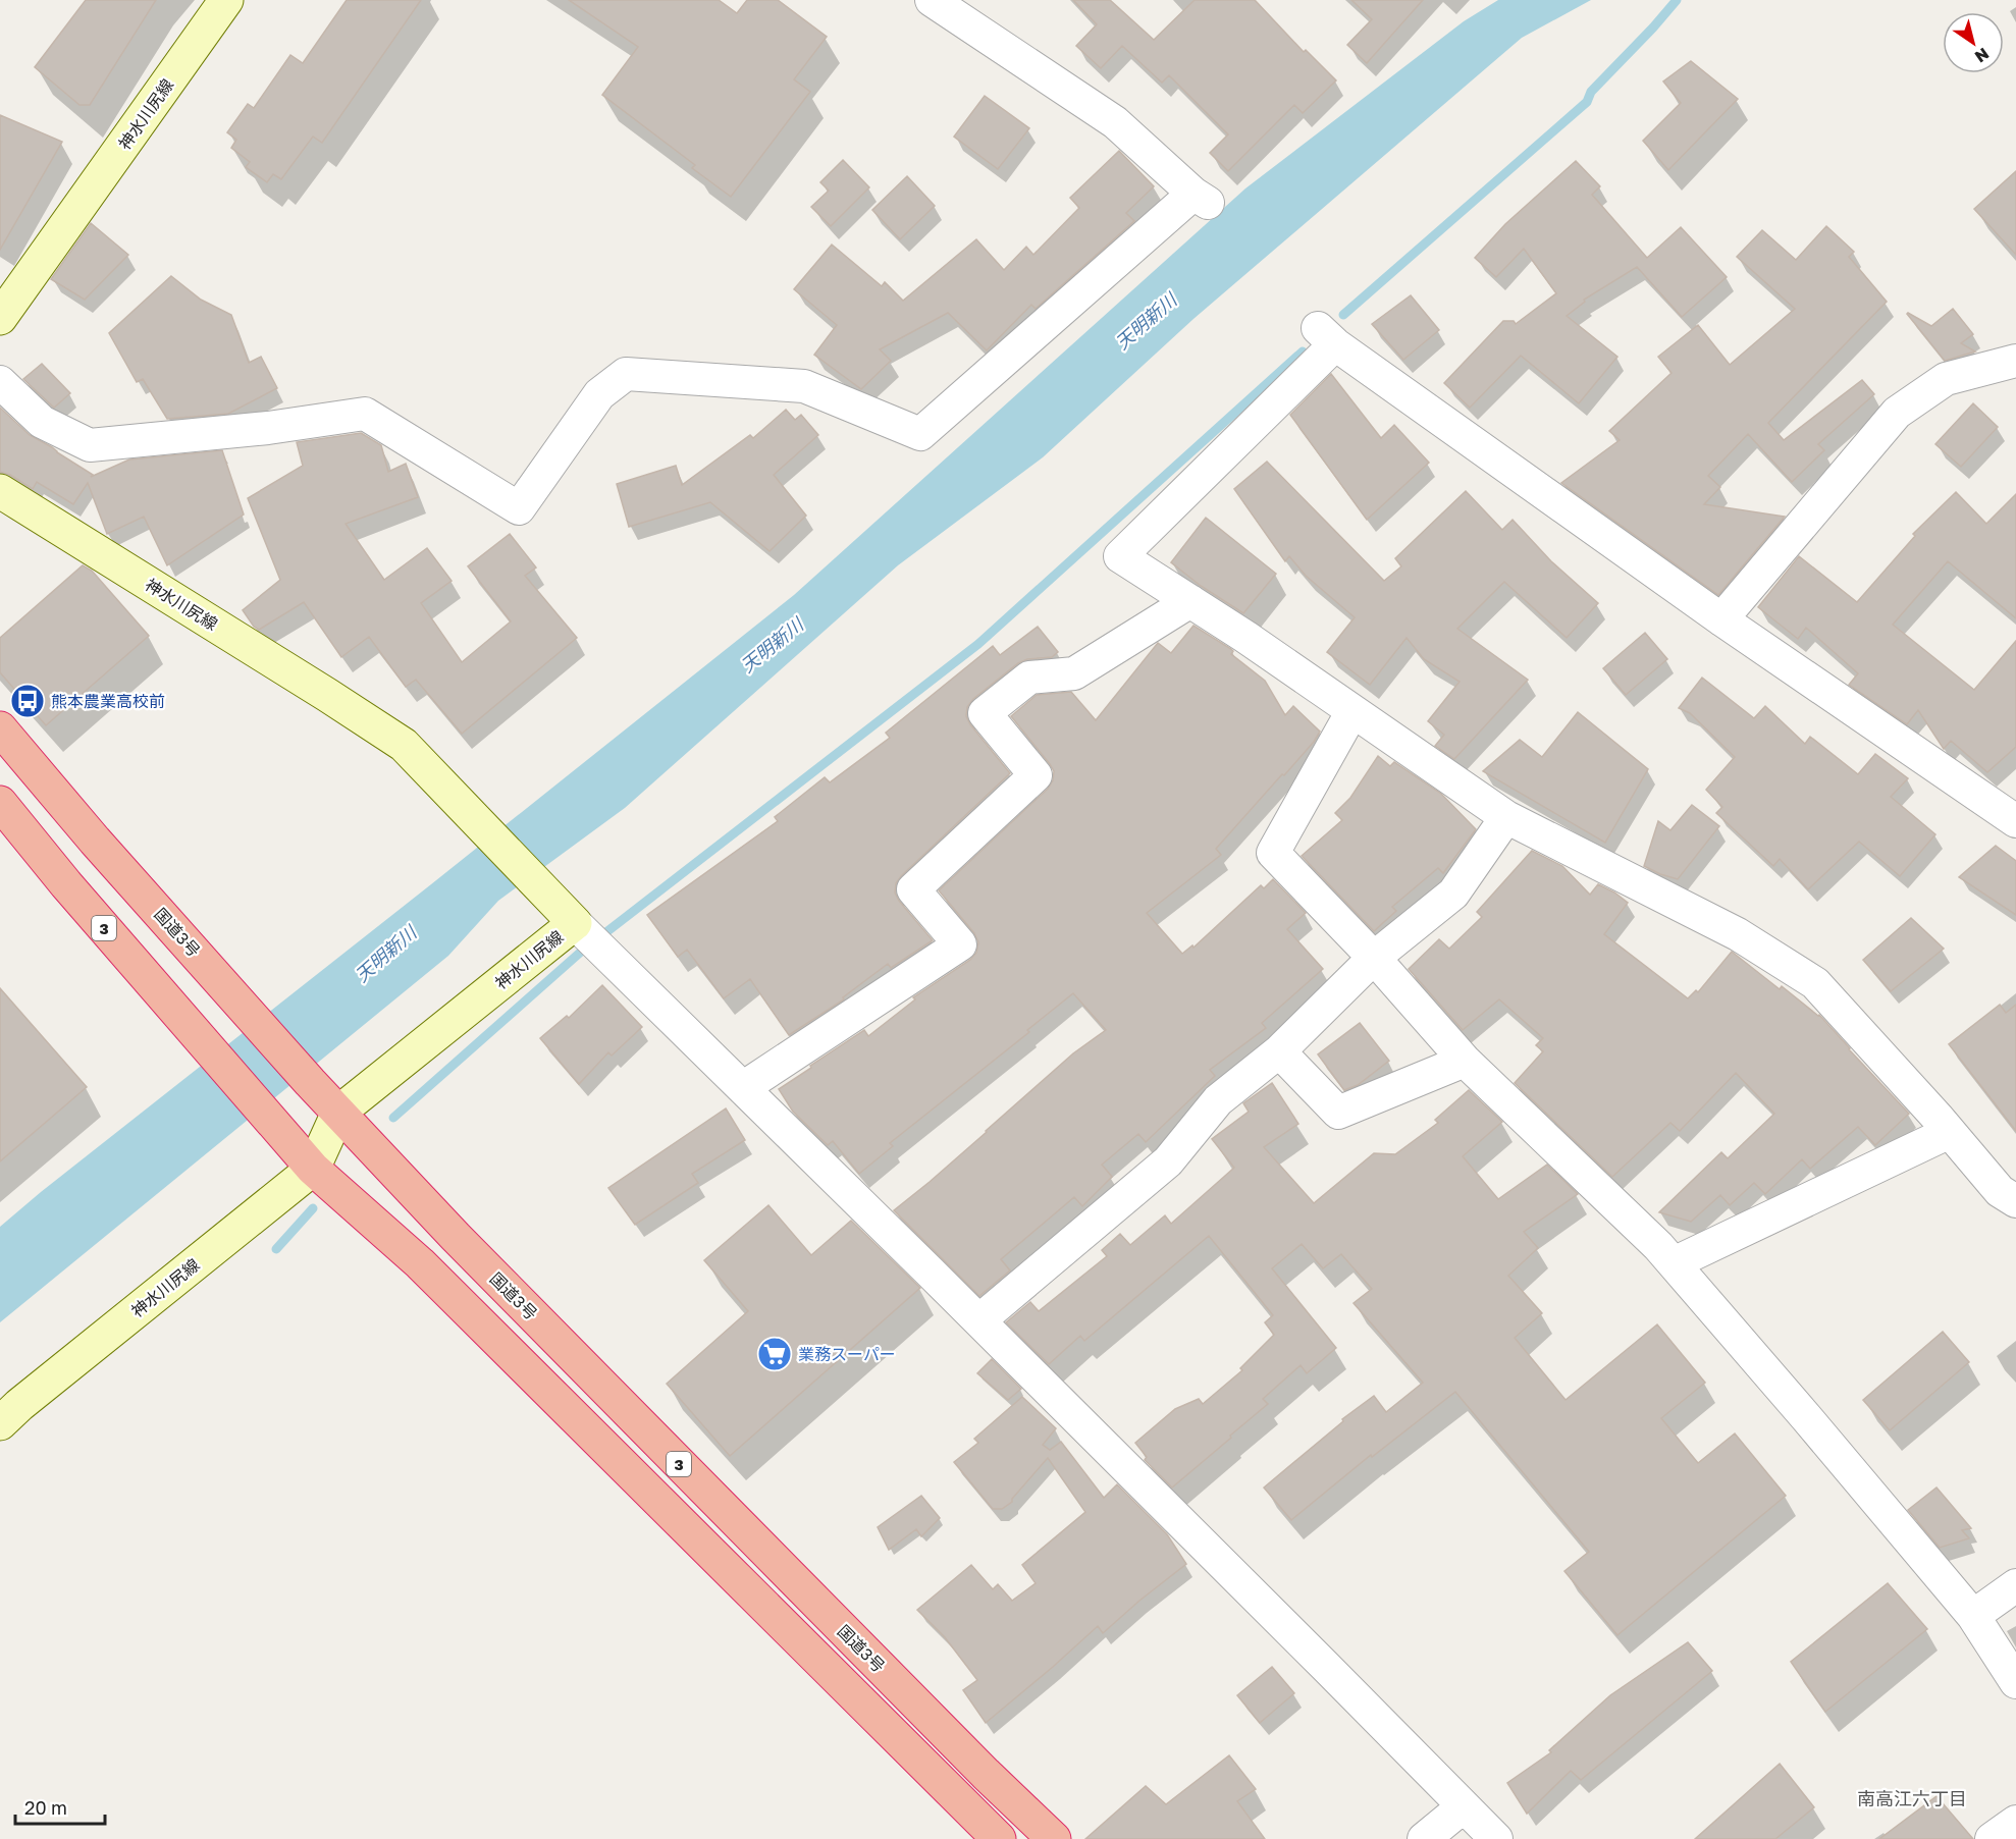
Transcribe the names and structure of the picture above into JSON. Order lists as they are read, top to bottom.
{
  "streets": {
    "highway": ["3", "国道3号"],
    "main road": ["神水川尻線"]
  },
  "crossings": [
    ["神水川尻線", "3"],
    ["神水川尻線", "国道3号"]
  ],
  "districts": ["南高江六丁目"],
  "water": ["天明新川"],
  "places": {
    "bus stop": ["熊本農業高校前"],
    "supermarket": ["業務スーパー"]
  },
  "scale_bar": "20 m",
  "north": "bottom right"
}
